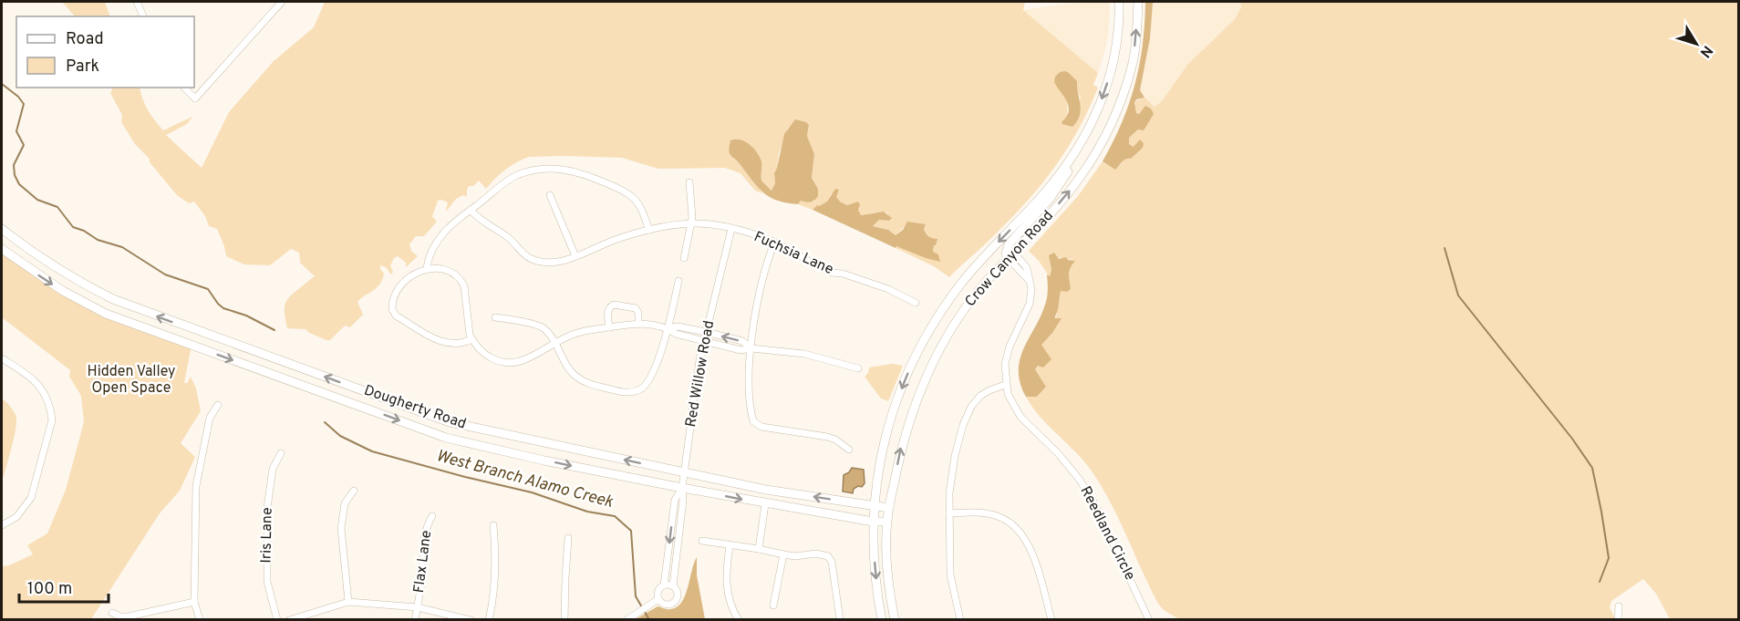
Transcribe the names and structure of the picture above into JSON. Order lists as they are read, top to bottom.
{
  "streets": {
    "main road": ["Crow Canyon Road", "Dougherty Road"],
    "street": [
      "Fuchsia Lane",
      "Red Willow Road",
      "Reedland Circle",
      "Iris Lane",
      "Flax Lane"
    ]
  },
  "crossings": [
    ["Fuchsia Lane", "Red Willow Road"],
    ["Crow Canyon Road", "Dougherty Road"],
    ["Crow Canyon Road", "Reedland Circle"],
    ["Red Willow Road", "Dougherty Road"]
  ],
  "water": ["West Branch Alamo Creek"],
  "parks": ["Hidden Valley Open Space"],
  "legend": ["Road", "Park"],
  "scale_bar": "100 m",
  "north": "bottom right"
}
